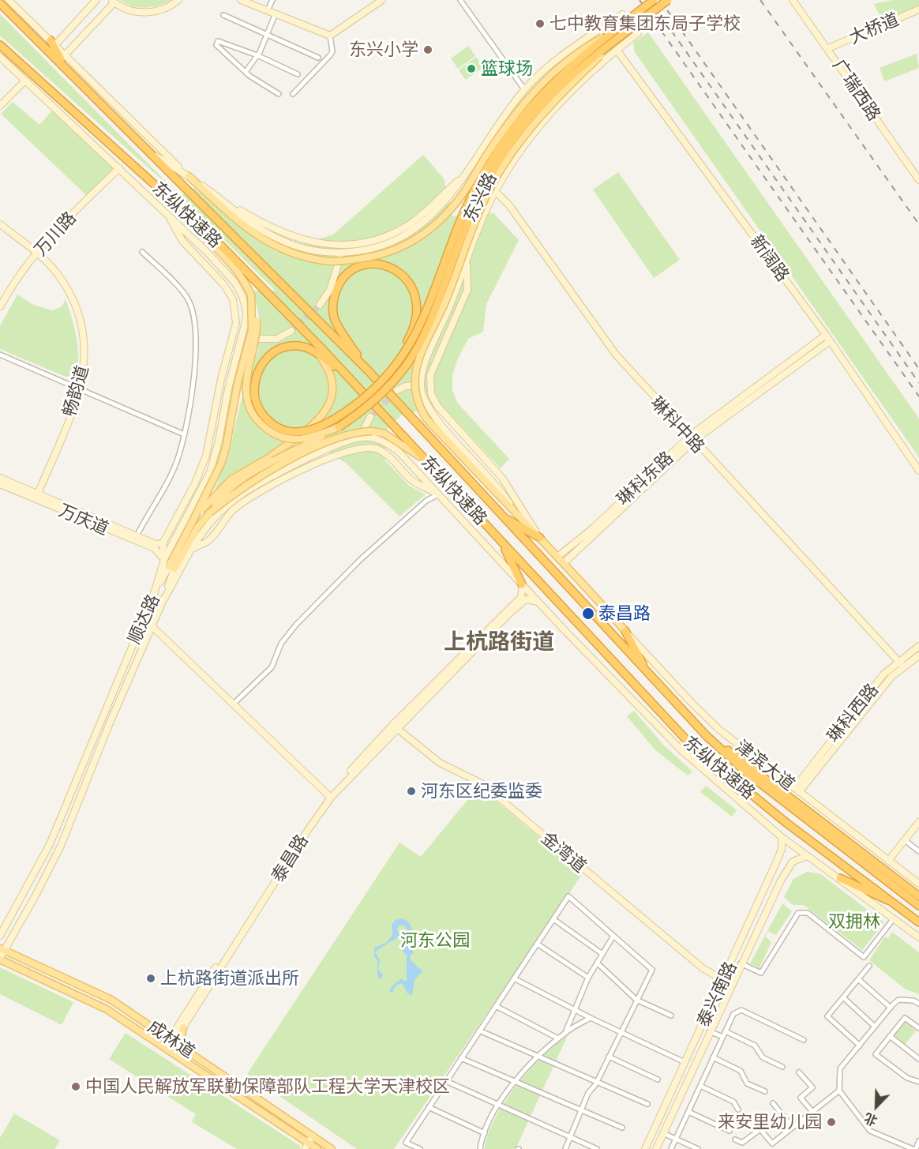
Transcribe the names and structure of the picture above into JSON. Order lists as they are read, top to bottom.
{
  "streets": {
    "highway": ["东兴路", "东纵快速路"],
    "main road": ["顺达路", "成林道"],
    "street": [
      "大桥道",
      "广瑞西路",
      "万川路",
      "新阔路",
      "畅韵道",
      "琳科中路",
      "琳科东路",
      "万庆道",
      "琳科西路",
      "津滨大道",
      "金湾道",
      "泰昌路",
      "泰兴南路"
    ]
  },
  "crossings": [
    ["大桥道", "广瑞西路"],
    ["东兴路", "顺达路"],
    ["万川路", "畅韵道"],
    ["新阔路", "琳科东路"],
    ["畅韵道", "万庆道"],
    ["琳科中路", "琳科东路"],
    ["琳科中路", "琳科西路"],
    ["顺达路", "成林道"],
    ["琳科西路", "津滨大道"],
    ["金湾道", "泰昌路"],
    ["金湾道", "泰兴南路"],
    ["泰昌路", "成林道"]
  ],
  "districts": ["上杭路街道"],
  "parks": ["双拥林", "河东公园"],
  "places": [
    "七中教育集团东局子学校",
    "东兴小学",
    "篮球场",
    "泰昌路",
    "河东区纪委监委",
    "上杭路街道派出所",
    "中国人民解放军联勤保障部队工程大学天津校区",
    "来安里幼儿园"
  ],
  "north": "bottom left"
}
